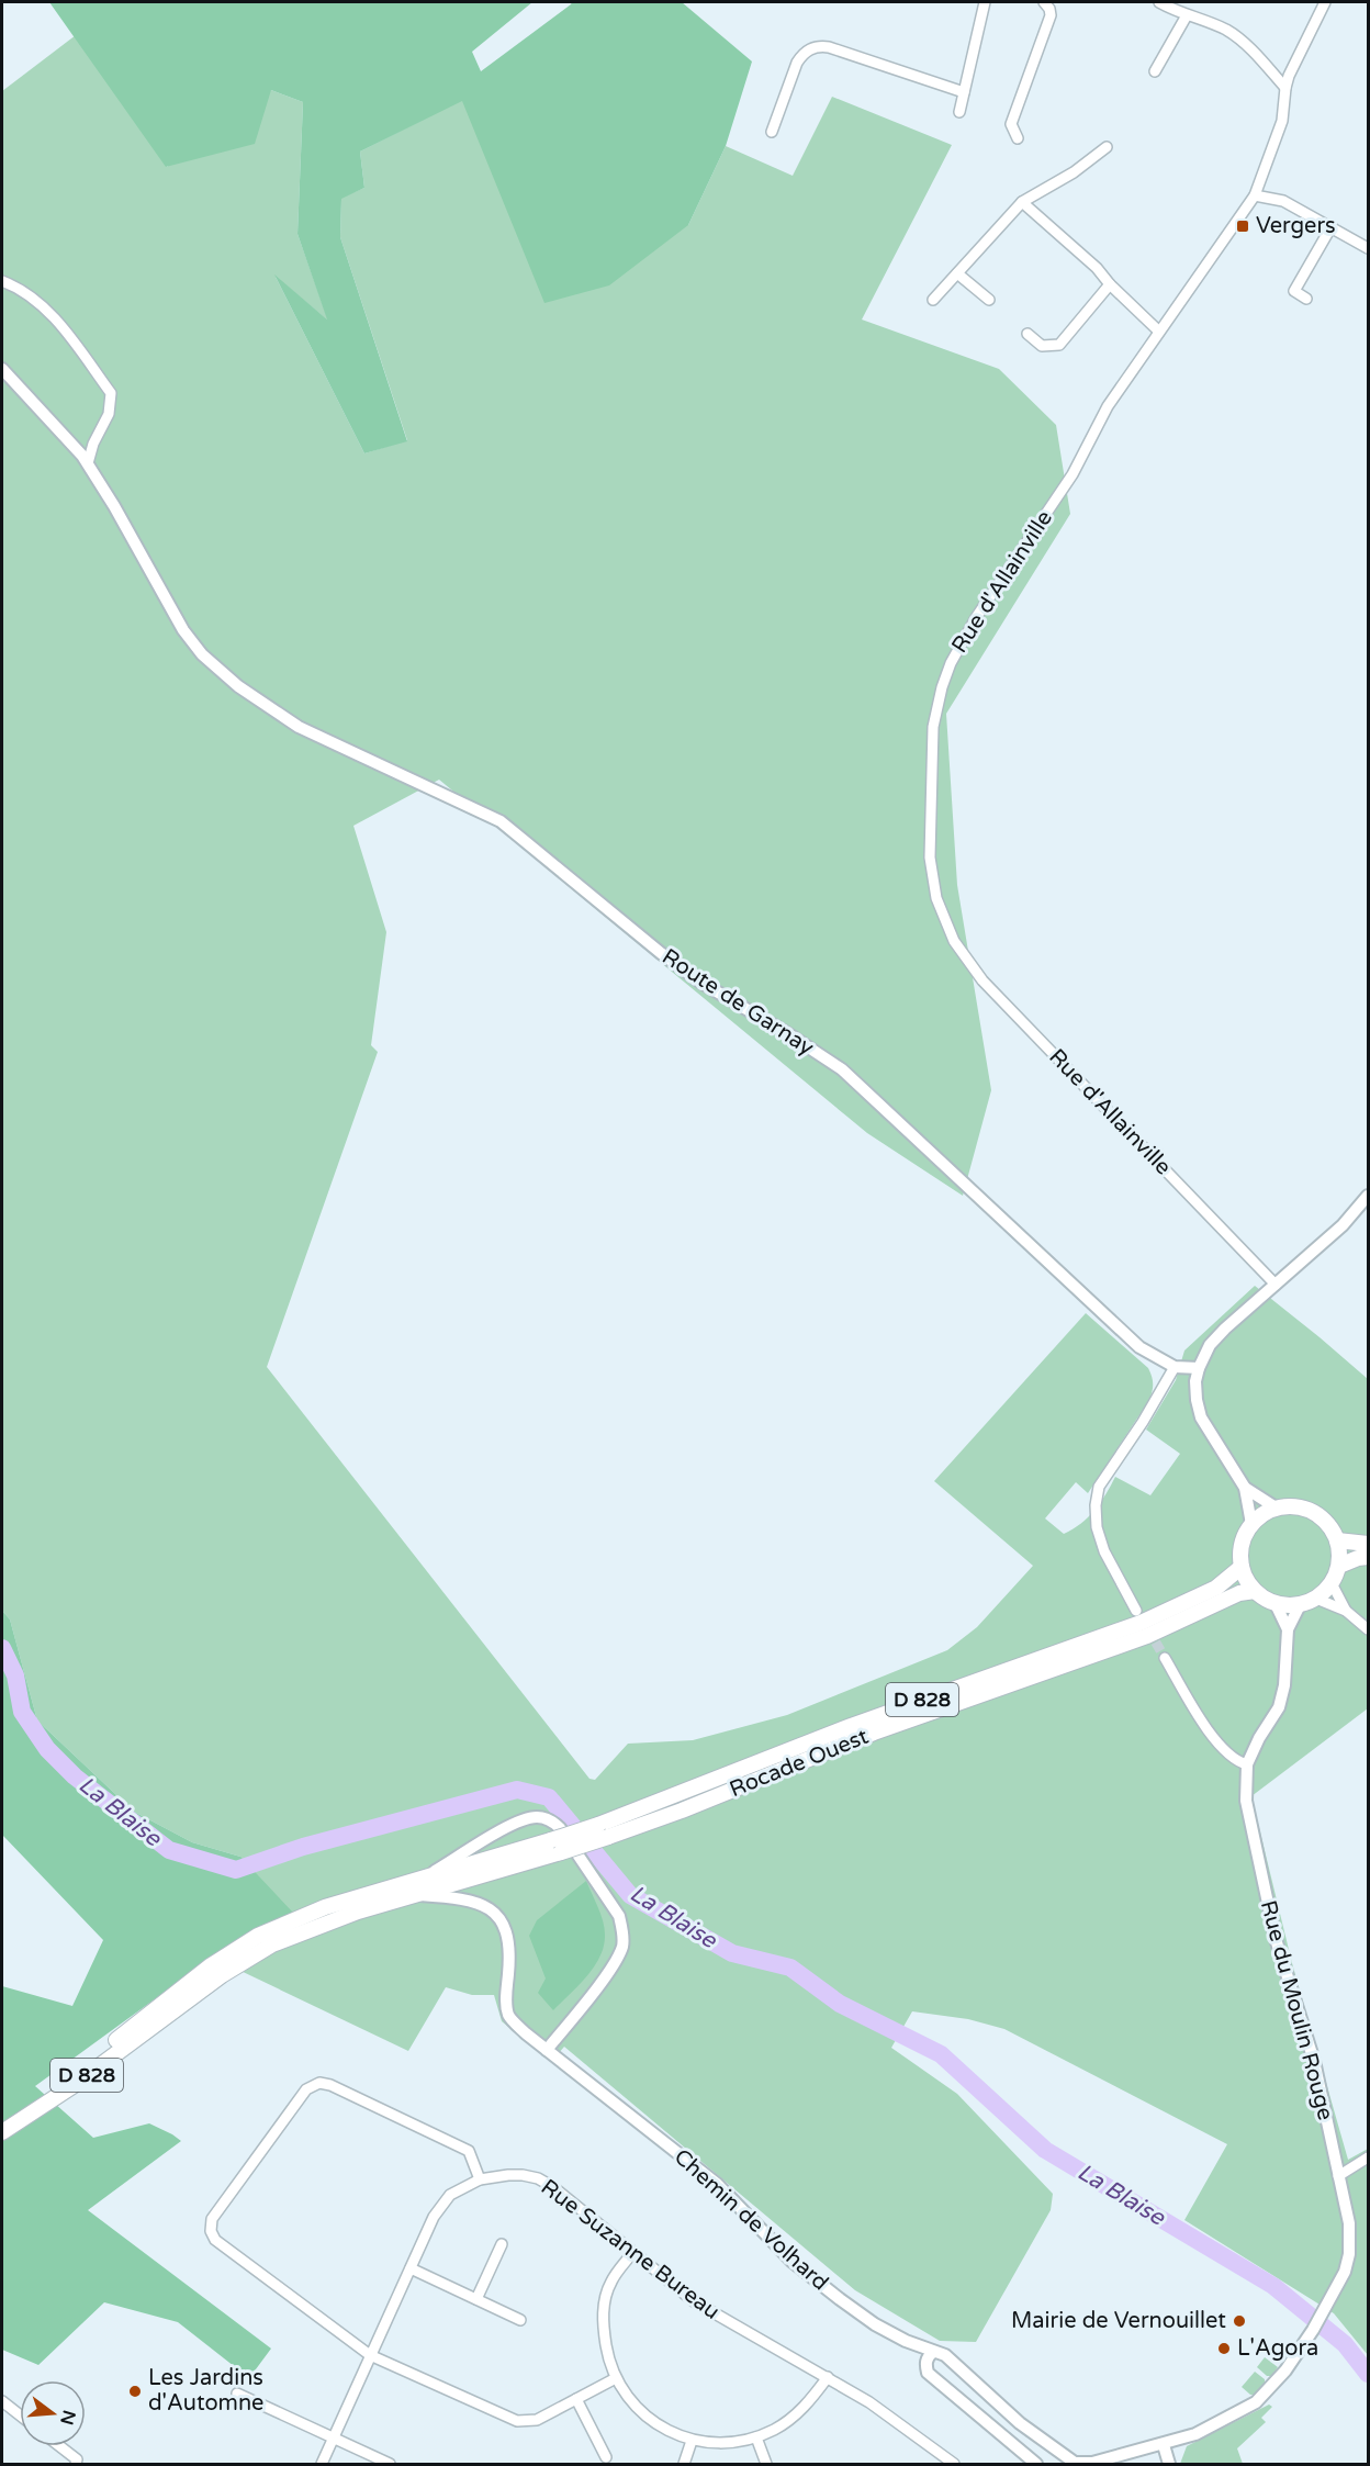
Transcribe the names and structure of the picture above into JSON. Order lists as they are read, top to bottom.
{
  "streets": {
    "main road": ["D 828", "Rocade Ouest"],
    "street": [
      "Rue d'Allainville",
      "Route de Garnay",
      "Rue du Moulin Rouge",
      "Chemin de Volhard",
      "Rue Suzanne Bureau"
    ]
  },
  "crossings": [
    ["D 828", "Rocade Ouest"],
    ["D 828", "Chemin de Volhard"],
    ["Rocade Ouest", "Rue du Moulin Rouge"],
    ["Rocade Ouest", "Chemin de Volhard"],
    ["Rue du Moulin Rouge", "Chemin de Volhard"]
  ],
  "water": ["La Blaise"],
  "places": {
    "transit": ["Vergers"],
    "other": ["Mairie de Vernouillet", "L'Agora", "Les Jardins d'Automne"]
  },
  "north": "right"
}
